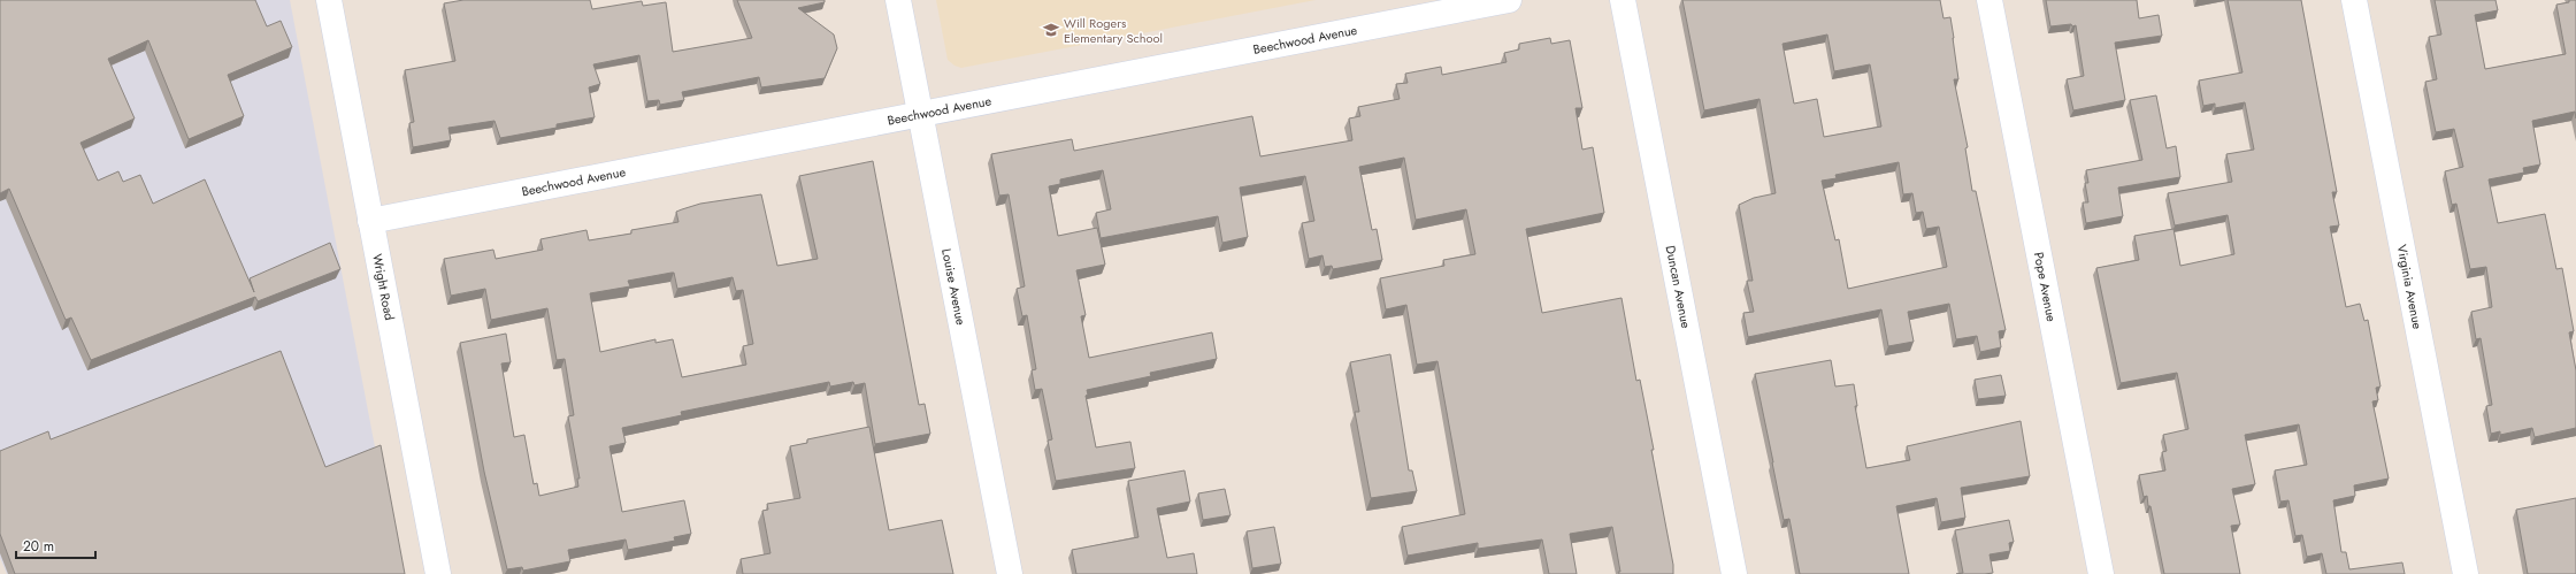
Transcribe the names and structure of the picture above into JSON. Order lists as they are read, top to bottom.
{
  "streets": {
    "street": [
      "Beechwood Avenue",
      "Duncan Avenue",
      "Wright Road",
      "Louise Avenue",
      "Pope Avenue",
      "Virginia Avenue"
    ]
  },
  "crossings": [
    ["Beechwood Avenue", "Wright Road"],
    ["Beechwood Avenue", "Louise Avenue"]
  ],
  "places": {
    "school or university": ["Will Rogers Elementary School"]
  },
  "scale_bar": "20 m"
}
